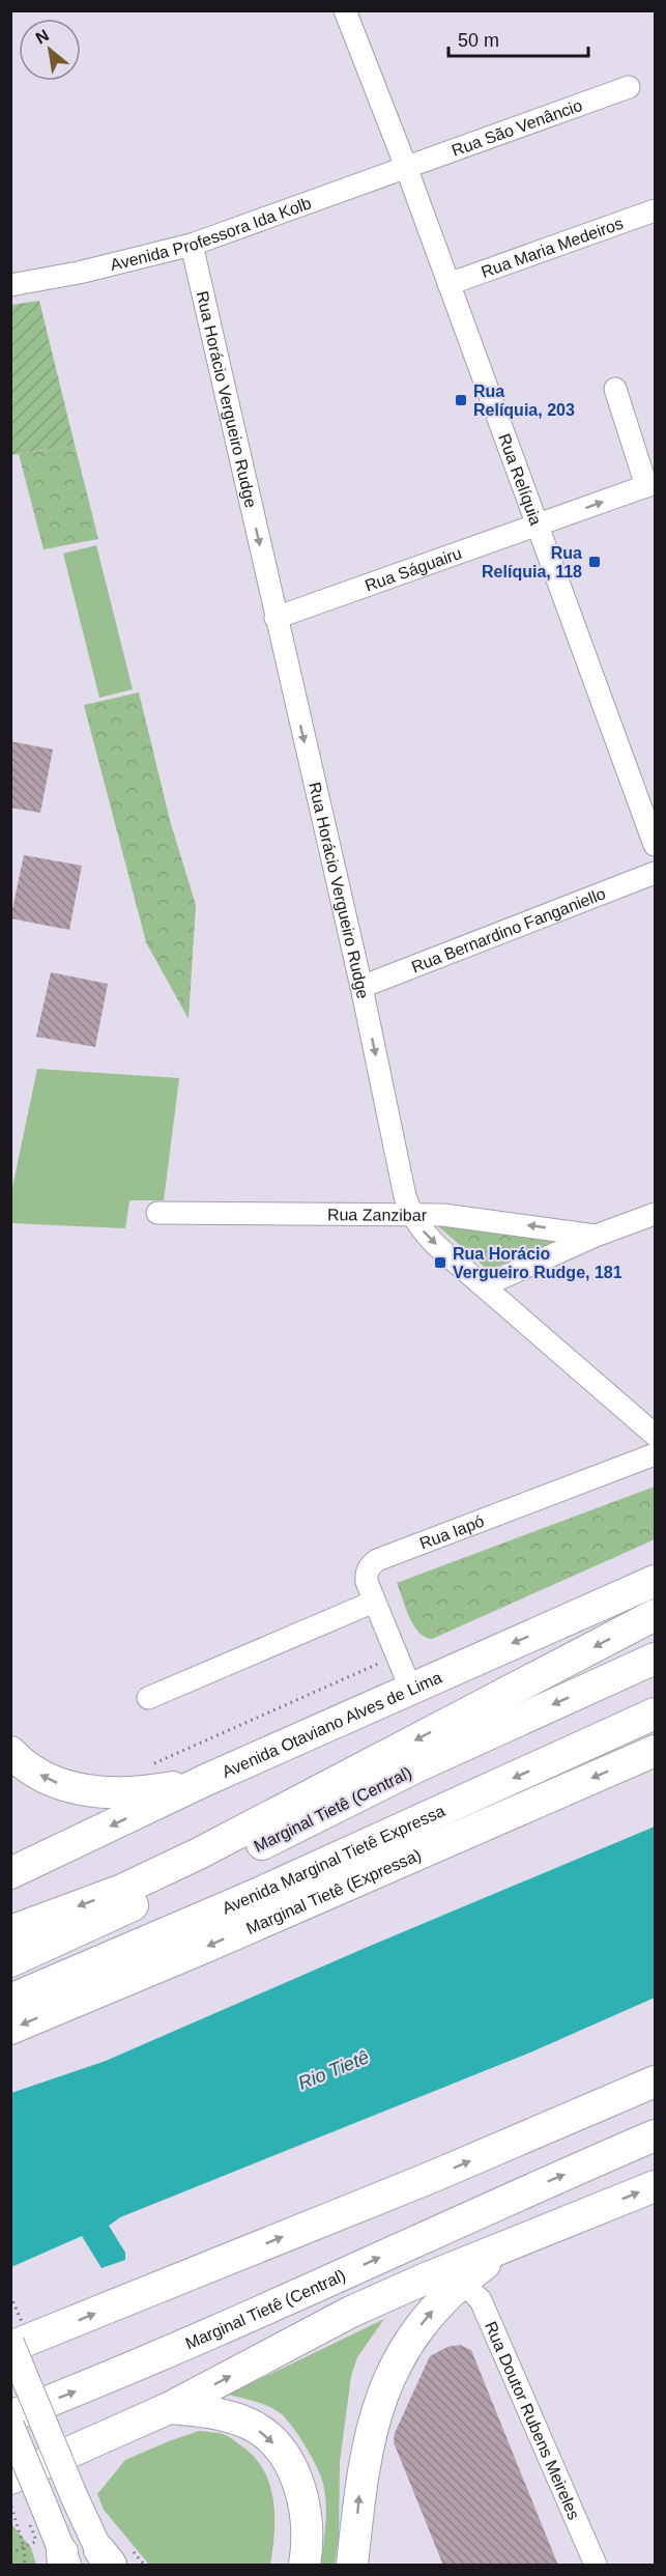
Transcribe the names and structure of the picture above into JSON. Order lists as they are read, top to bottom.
{
  "streets": {
    "highway": [
      "Avenida Otaviano Alves de Lima",
      "Marginal Tietê (Central)",
      "Avenida Marginal Tietê Expressa",
      "Marginal Tietê (Expressa)"
    ],
    "street": [
      "Rua São Venâncio",
      "Avenida Professora Ida Kolb",
      "Rua Maria Medeiros",
      "Rua Horácio Vergueiro Rudge",
      "Rua Relíquia",
      "Rua Ságuairu",
      "Rua Bernardino Fanganiello",
      "Rua Zanzibar",
      "Rua Iapó",
      "Rua Doutor Rubens Meireles"
    ]
  },
  "crossings": [
    ["Rua São Venâncio", "Avenida Professora Ida Kolb"],
    ["Rua São Venâncio", "Rua Relíquia"],
    ["Avenida Professora Ida Kolb", "Rua Horácio Vergueiro Rudge"],
    ["Avenida Professora Ida Kolb", "Rua Relíquia"],
    ["Rua Maria Medeiros", "Rua Relíquia"],
    ["Rua Horácio Vergueiro Rudge", "Rua Ságuairu"],
    ["Rua Horácio Vergueiro Rudge", "Rua Bernardino Fanganiello"],
    ["Rua Horácio Vergueiro Rudge", "Rua Zanzibar"],
    ["Rua Relíquia", "Rua Ságuairu"],
    ["Rua Iapó", "Avenida Otaviano Alves de Lima"]
  ],
  "one_way": ["Rua Horácio Vergueiro Rudge"],
  "water": ["Rio Tietê"],
  "places": {
    "transit": ["Rua Relíquia, 203", "Rua Relíquia, 118", "Rua Horácio Vergueiro Rudge, 181"]
  },
  "scale_bar": "50 m",
  "north": "top left"
}
